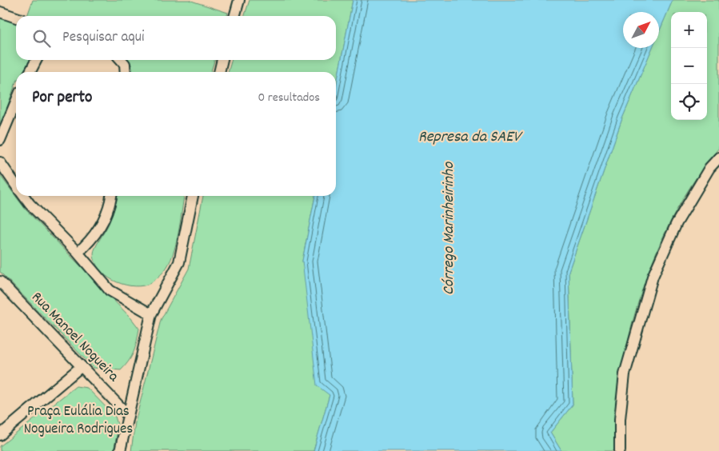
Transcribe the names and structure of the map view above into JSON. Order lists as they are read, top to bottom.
{
  "streets": {
    "street": ["Rua Manoel Nogueira"]
  },
  "water": ["Represa da SAEV", "Córrego Marinheirinho"],
  "parks": ["Praça Eulália Dias Nogueira Rodrigues"],
  "north": "top right",
  "page": {
    "map_buttons": ["+", "−"],
    "search": "Pesquisar aqui",
    "heading": ["Por perto", "0 resultados"]
  }
}
